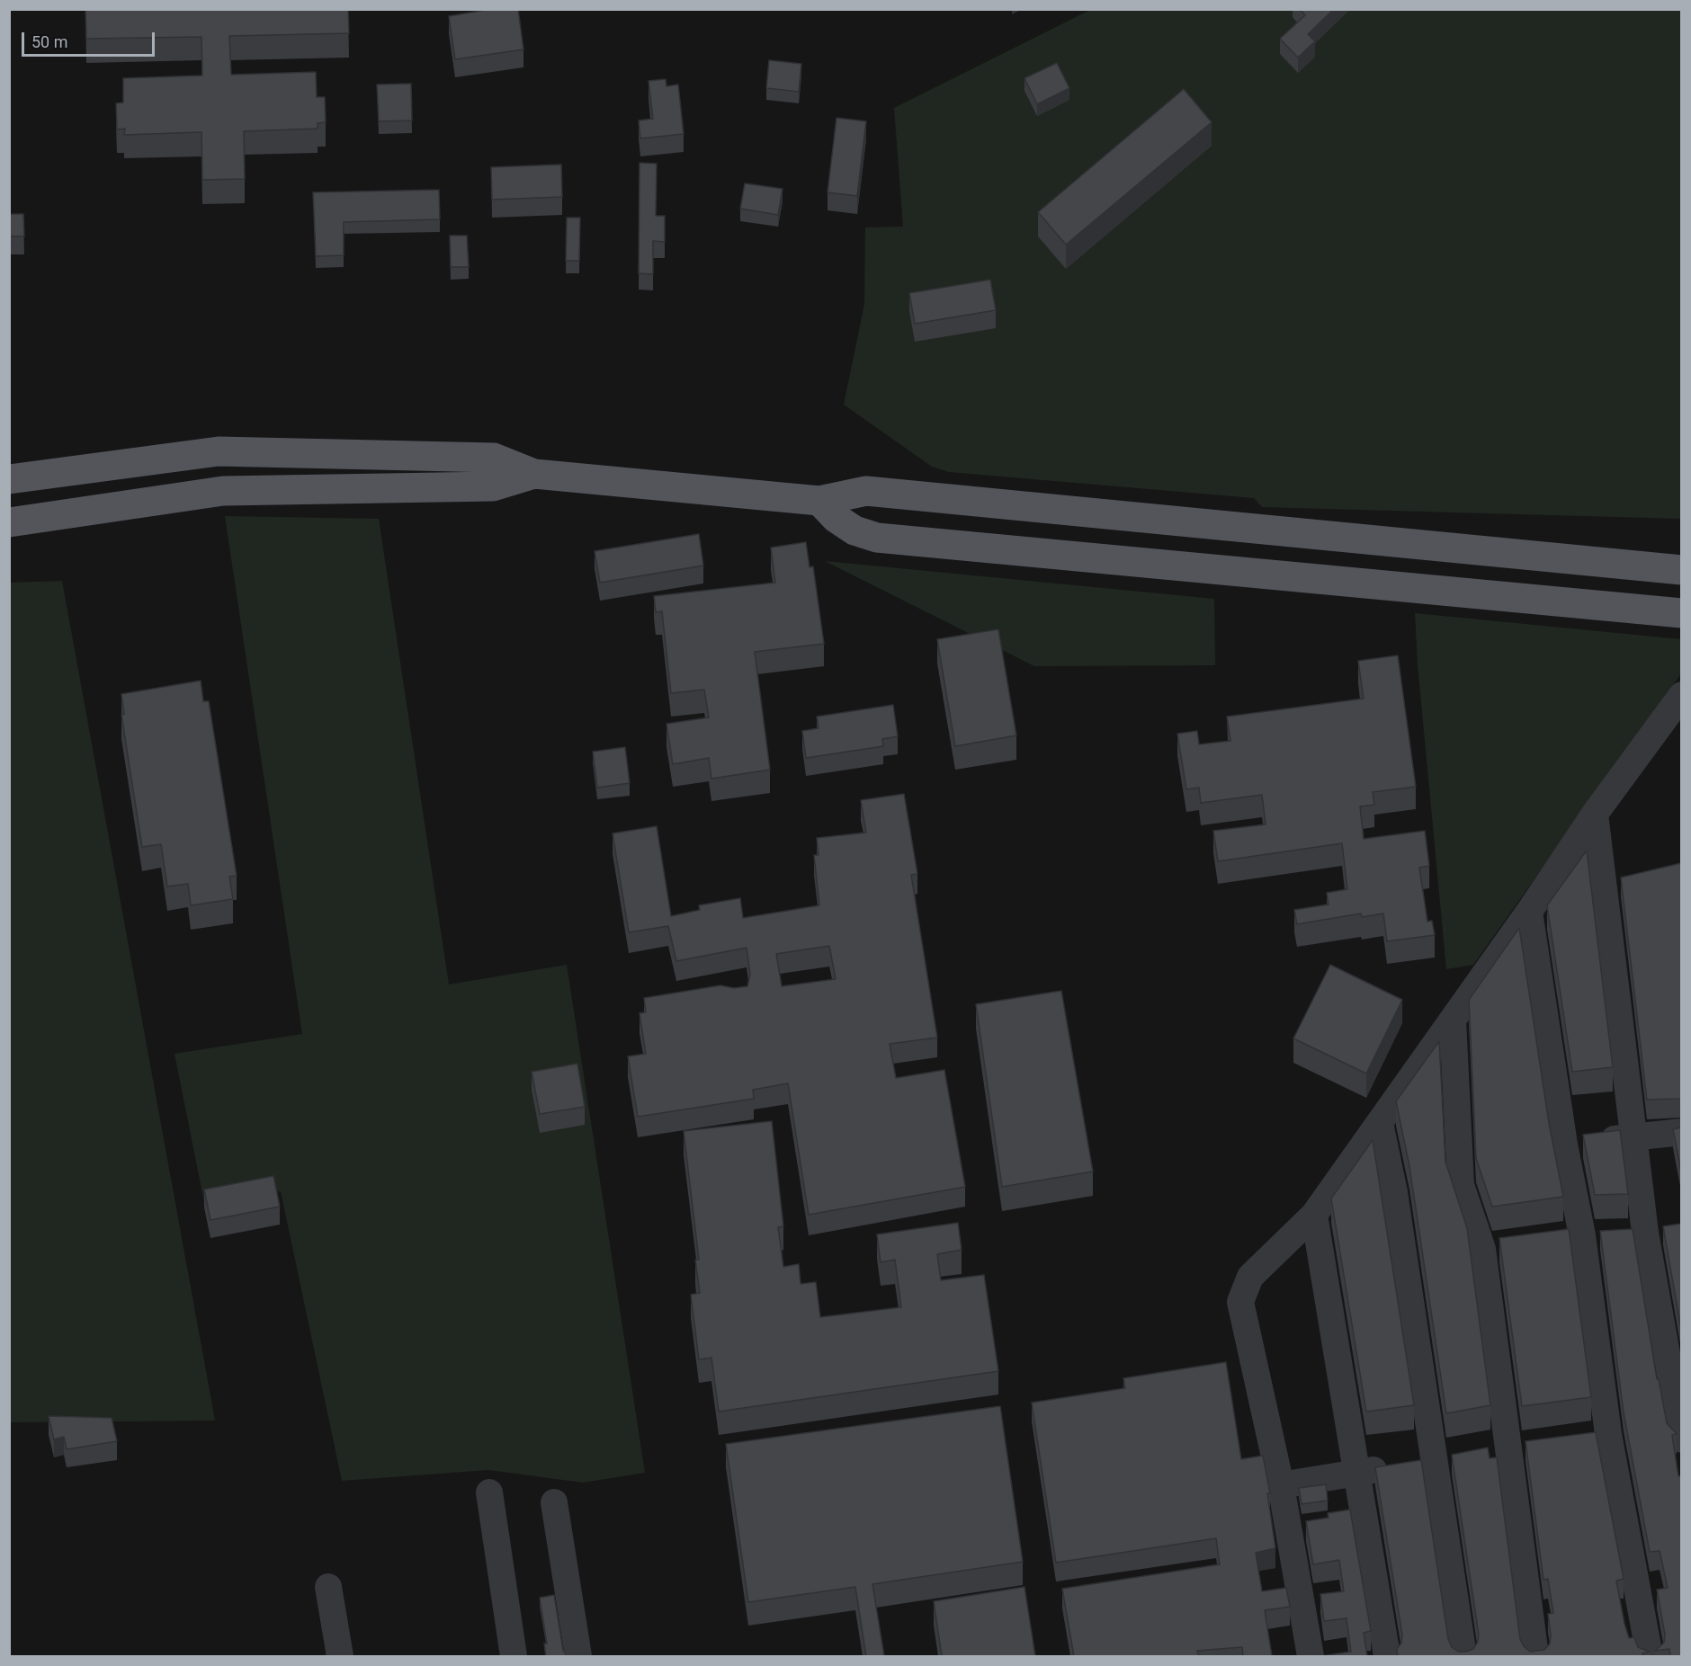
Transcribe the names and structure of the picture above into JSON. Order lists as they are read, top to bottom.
{
  "scale_bar": "50 m"
}
